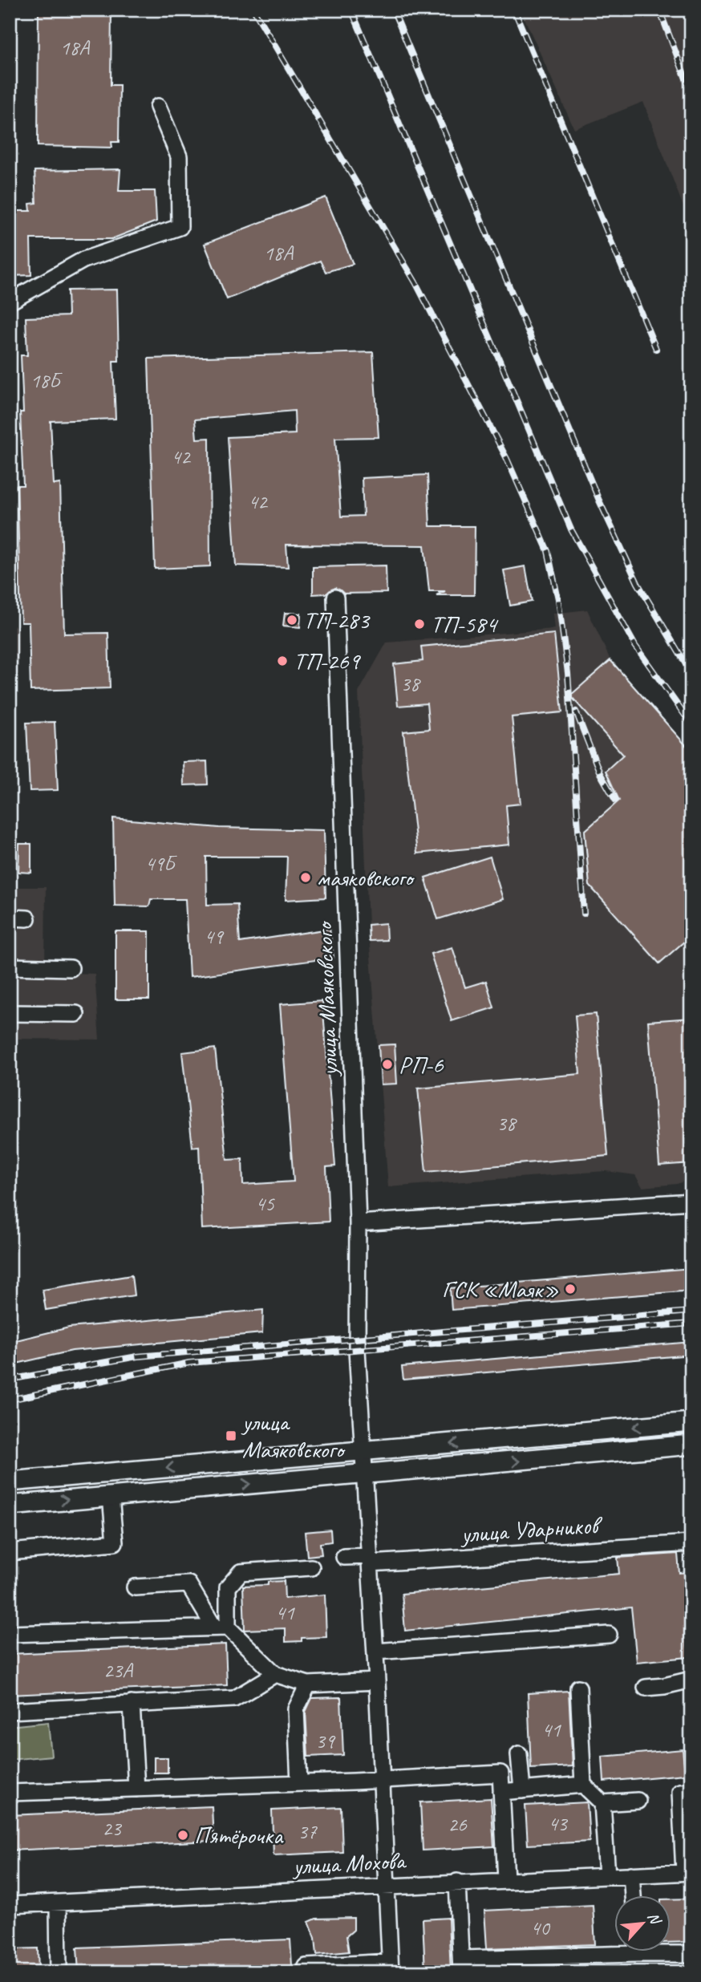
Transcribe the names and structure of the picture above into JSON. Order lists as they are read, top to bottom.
{
  "streets": {
    "street": ["улица Маяковского", "улица Ударников", "улица Мохова"]
  },
  "crossings": [
    ["улица Маяковского", "улица Ударников"],
    ["улица Маяковского", "улица Мохова"]
  ],
  "places": {
    "other": [
      "ТП-283",
      "ТП-584",
      "ТП-269",
      "маяковского",
      "РП-6",
      "ГСК «Маяк»",
      "Пятёрочка"
    ],
    "transit": ["улица Маяковского"]
  },
  "house_numbers": [
    "18А",
    "18А",
    "18Б",
    "42",
    "42",
    "38",
    "49Б",
    "49",
    "38",
    "45",
    "41",
    "23А",
    "41",
    "39",
    "43",
    "26",
    "23",
    "37",
    "40"
  ],
  "north": "top right"
}
